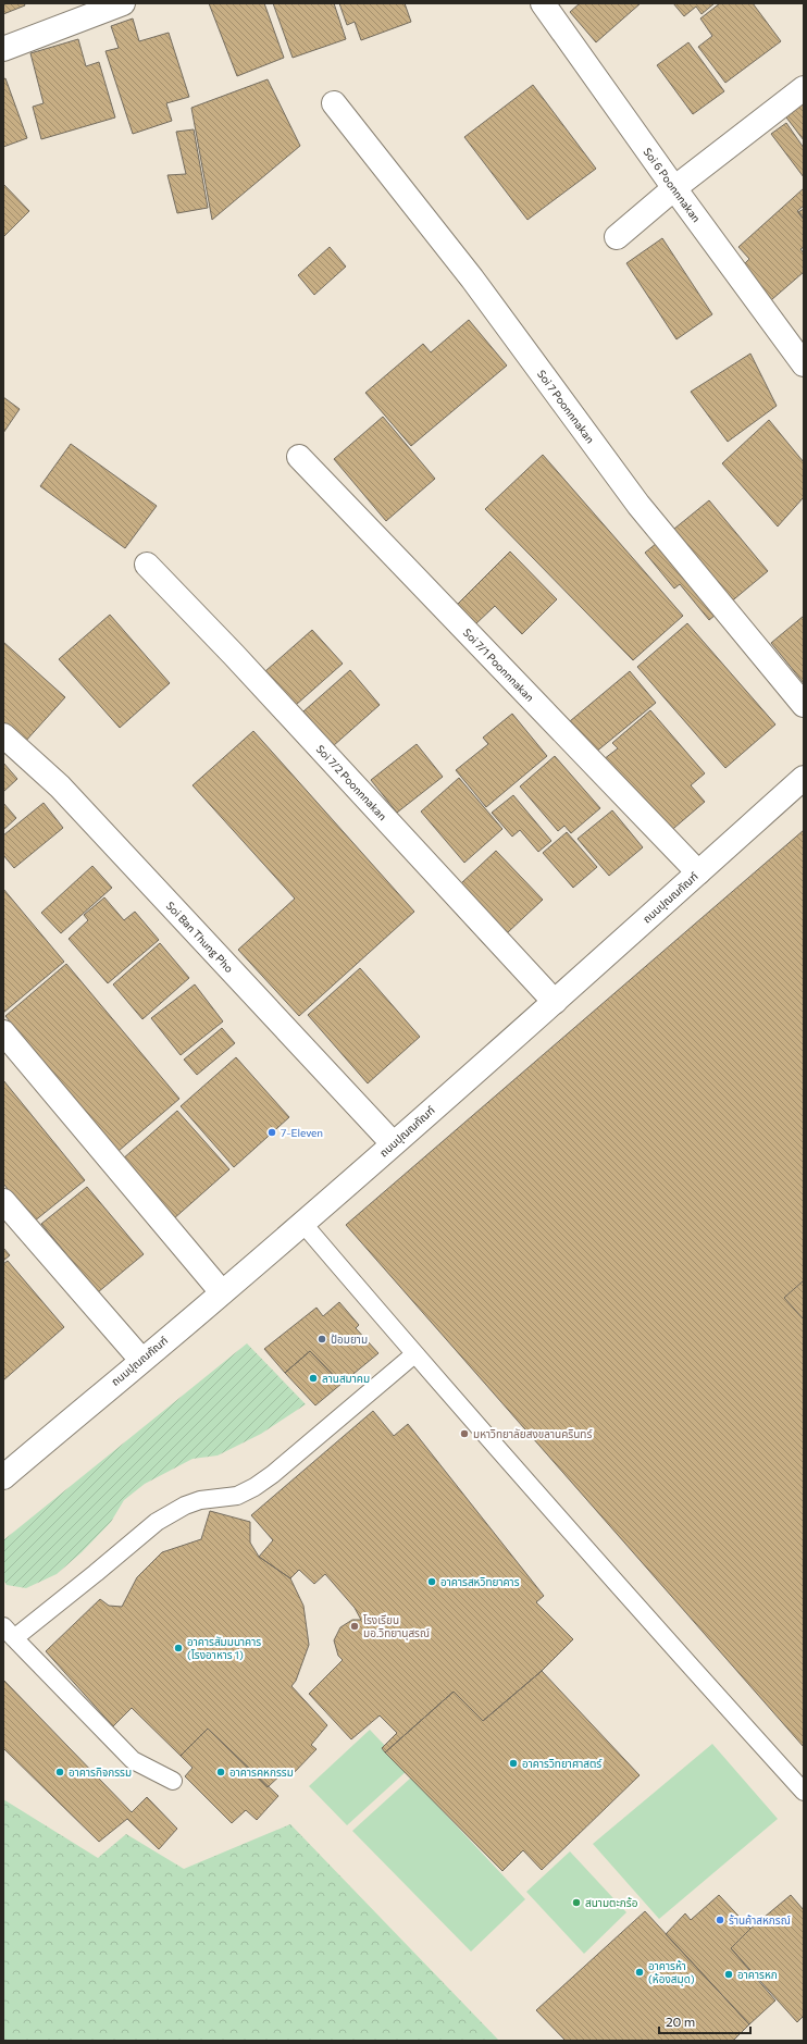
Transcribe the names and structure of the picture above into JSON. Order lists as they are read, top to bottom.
{
  "streets": {
    "street": [
      "Soi 6 Poonnnakan",
      "Soi 7 Poonnnakan",
      "Soi 7/1 Poonnnakan",
      "Soi 7/2 Poonnnakan",
      "ถนนปุณณกัณฑ์",
      "Soi Ban Thung Pho"
    ]
  },
  "crossings": [
    ["Soi 7/1 Poonnnakan", "ถนนปุณณกัณฑ์"],
    ["Soi 7/2 Poonnnakan", "ถนนปุณณกัณฑ์"],
    ["ถนนปุณณกัณฑ์", "Soi Ban Thung Pho"]
  ],
  "places": [
    "7-Eleven",
    "ป้อมยาม",
    "ลานสมาคม",
    "มหาวิทยาลัยสงขลานครินทร์",
    "อาคารสหวิทยาคาร",
    "โรงเรียน มอ.วิทยานุสรณ์",
    "อาคารสัมมนาคาร (โรงอาหาร 1)",
    "อาคารวิทยาศาสตร์",
    "อาคารกิจกรรม",
    "อาคารคหกรรม",
    "สนามตะกร้อ",
    "ร้านค้าสหกรณ์",
    "อาคารห้า (ห้องสมุด)",
    "อาคารหก"
  ],
  "scale_bar": "20 m"
}
